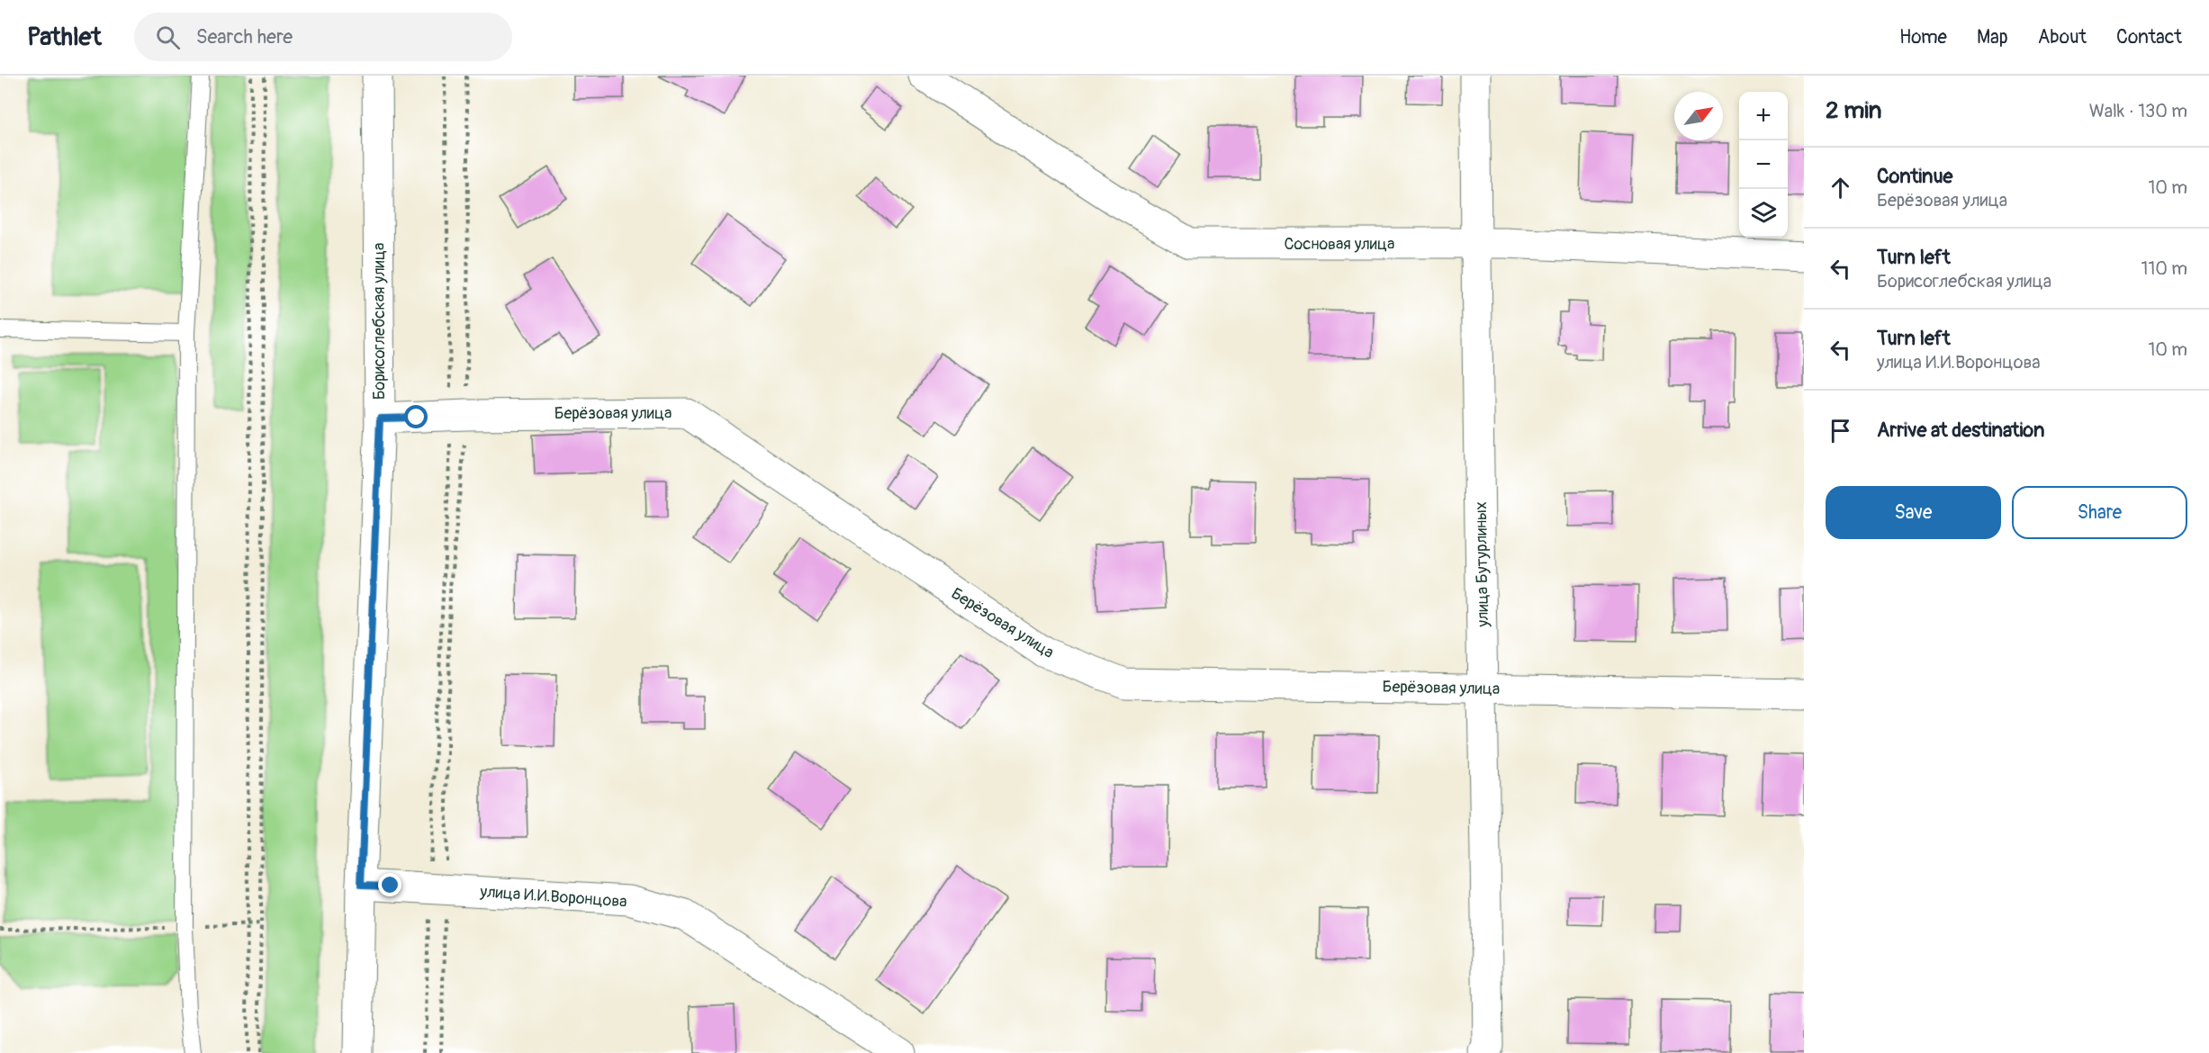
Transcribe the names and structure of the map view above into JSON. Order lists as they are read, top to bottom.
{
  "streets": {
    "street": [
      "Сосновая улица",
      "Борисоглебская улица",
      "Берёзовая улица",
      "улица Бутурлиных",
      "улица И.И.Воронцова"
    ]
  },
  "crossings": [
    ["Сосновая улица", "улица Бутурлиных"],
    ["Борисоглебская улица", "Берёзовая улица"],
    ["Борисоглебская улица", "улица И.И.Воронцова"],
    ["Берёзовая улица", "улица Бутурлиных"]
  ],
  "north": "top right",
  "page": {
    "header": "Pathlet",
    "search": "Search here",
    "nav": [
      "Home",
      "Map",
      "About",
      "Contact"
    ],
    "heading": ["2 min", "Walk · 130 m"],
    "map_buttons": ["+", "−"],
    "list": [
      ["Continue", "Берёзовая улица", "10 m"],
      ["Turn left", "Борисоглебская улица", "110 m"],
      ["Turn left", "улица И.И.Воронцова", "10 m"],
      "Arrive at destination"
    ],
    "buttons": ["Save", "Share"]
  }
}
